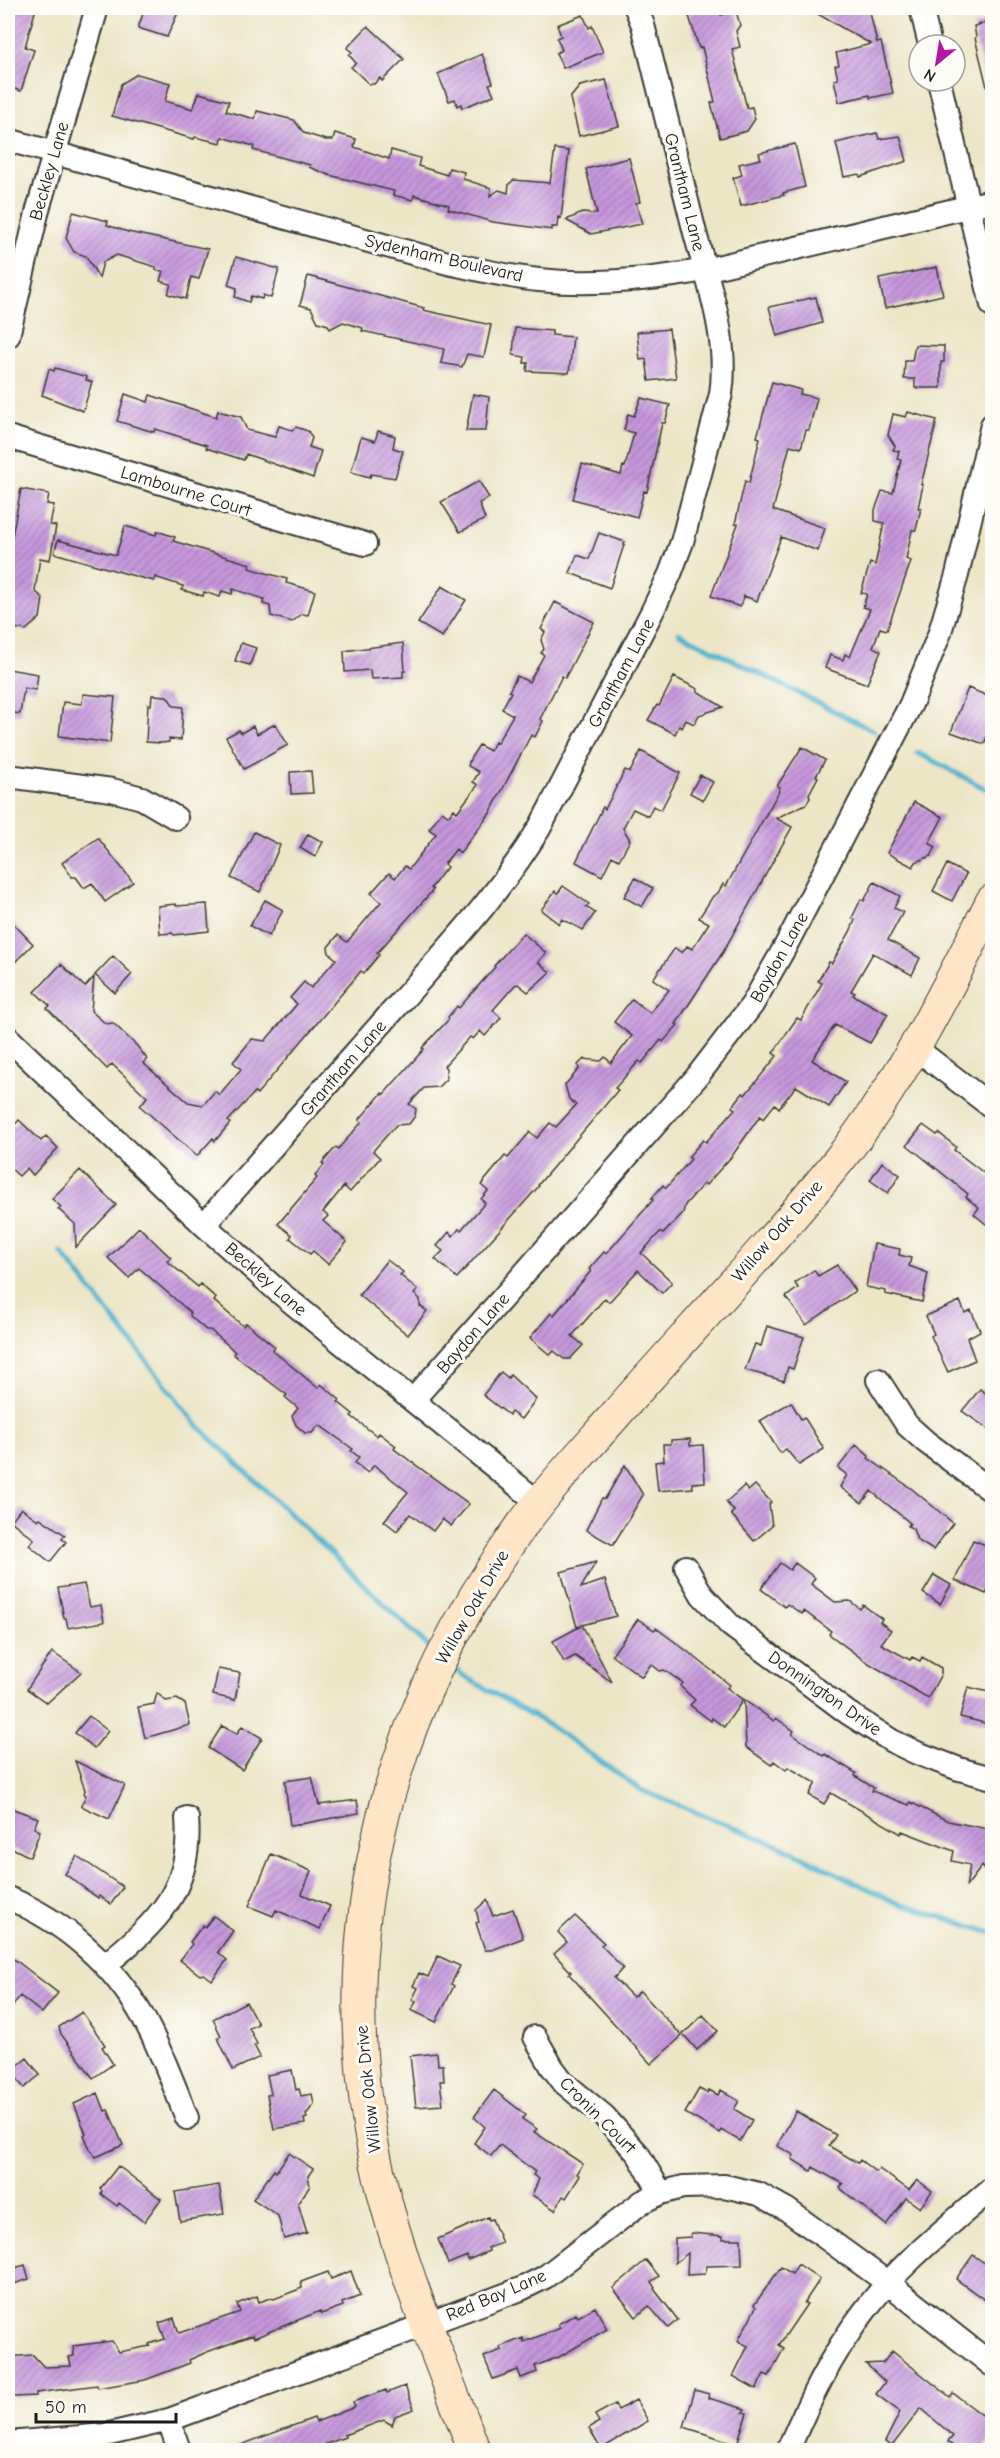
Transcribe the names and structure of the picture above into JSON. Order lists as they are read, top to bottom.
{
  "streets": {
    "street": [
      "Beckley Lane",
      "Grantham Lane",
      "Sydenham Boulevard",
      "Lambourne Court",
      "Baydon Lane",
      "Willow Oak Drive",
      "Donnington Drive",
      "Cronin Court",
      "Red Bay Lane"
    ]
  },
  "crossings": [
    ["Beckley Lane", "Grantham Lane"],
    ["Beckley Lane", "Sydenham Boulevard"],
    ["Beckley Lane", "Baydon Lane"],
    ["Beckley Lane", "Willow Oak Drive"],
    ["Grantham Lane", "Sydenham Boulevard"],
    ["Willow Oak Drive", "Red Bay Lane"],
    ["Cronin Court", "Red Bay Lane"]
  ],
  "scale_bar": "50 m",
  "north": "bottom left"
}
